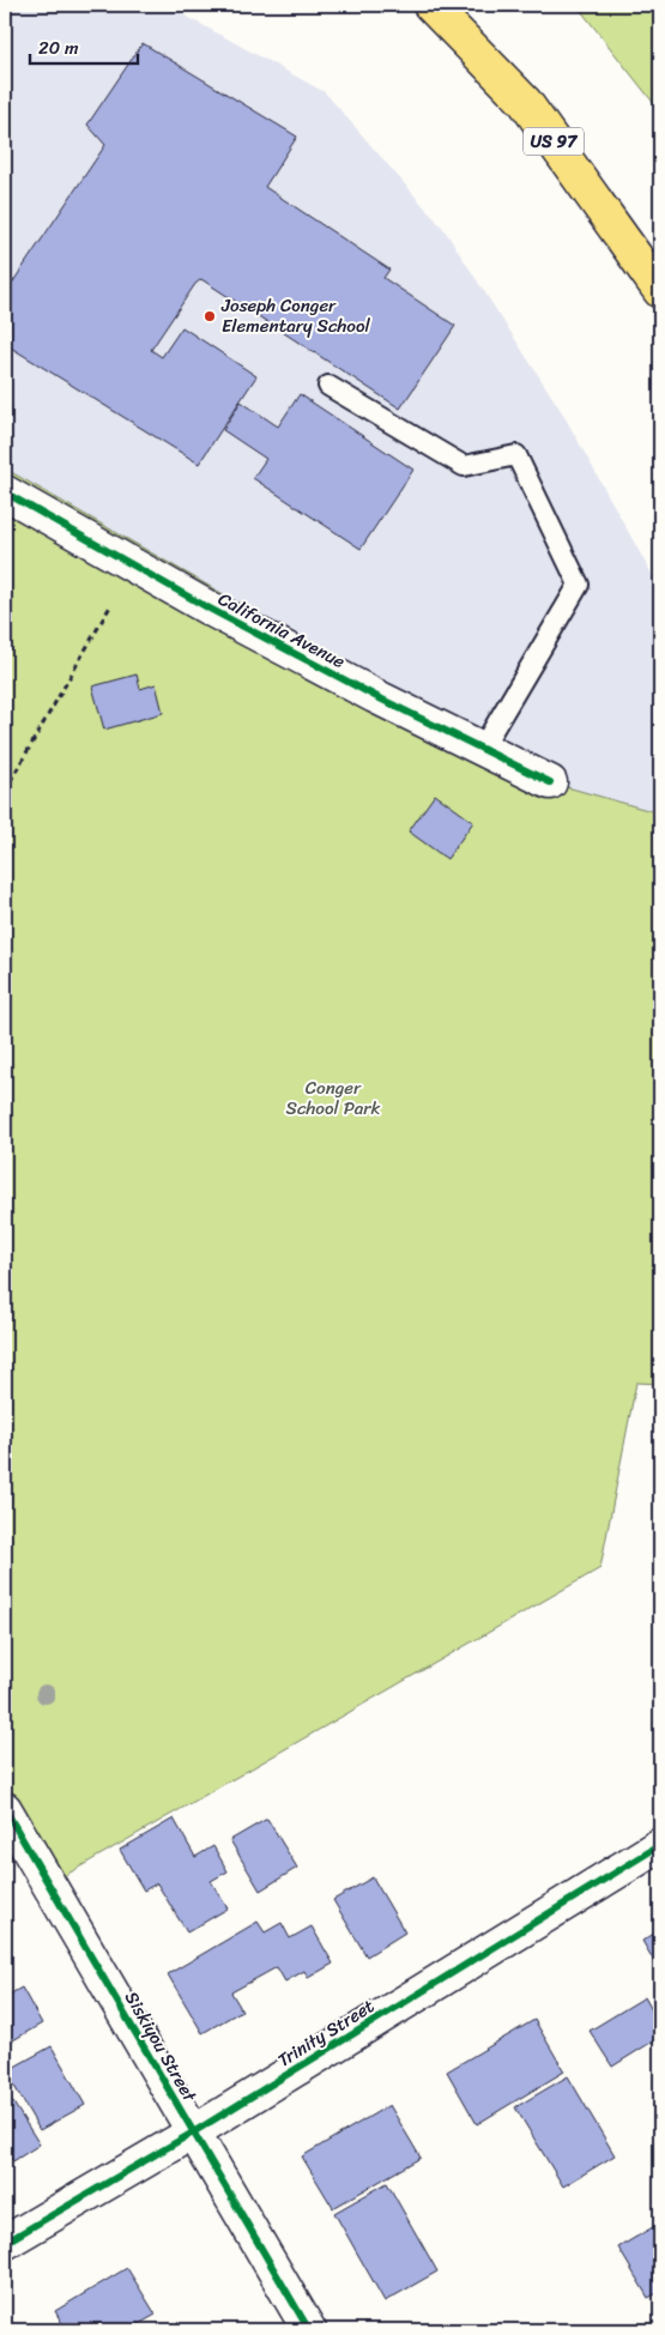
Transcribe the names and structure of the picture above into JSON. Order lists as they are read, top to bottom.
{
  "streets": {
    "highway": ["US 97"],
    "street": ["California Avenue", "Trinity Street", "Siskiyou Street"]
  },
  "crossings": [
    ["Trinity Street", "Siskiyou Street"]
  ],
  "parks": ["Conger School Park"],
  "places": ["Joseph Conger Elementary School"],
  "scale_bar": "20 m"
}
